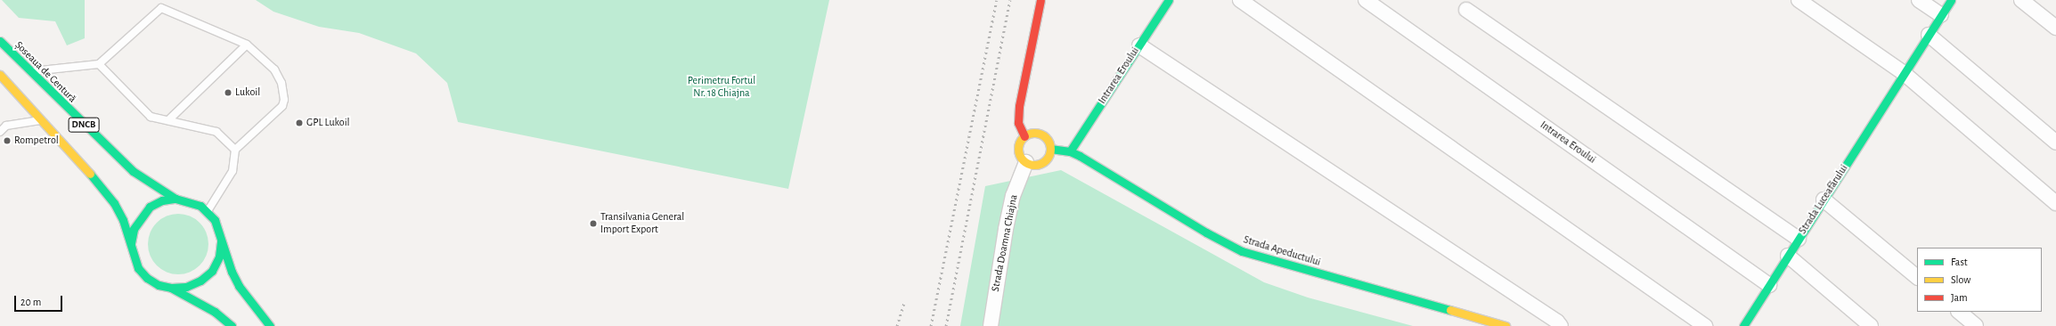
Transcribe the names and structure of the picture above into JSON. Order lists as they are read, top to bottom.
{
  "streets": {
    "street": [
      "Șoseaua de Centură",
      "Intrarea Eroului",
      "DNCB",
      "Strada Luceafărului",
      "Strada Doamna Chiajna",
      "Strada Apeductului"
    ]
  },
  "crossings": [
    ["Intrarea Eroului", "Strada Luceafărului"],
    ["Intrarea Eroului", "Strada Apeductului"],
    ["Strada Doamna Chiajna", "Strada Apeductului"]
  ],
  "parks": ["Perimetru Fortul Nr. 18 Chiajna"],
  "places": [
    "Lukoil",
    "GPL Lukoil",
    "Rompetrol",
    "Transilvania General Import Export"
  ],
  "legend": ["Fast", "Slow", "Jam"],
  "scale_bar": "20 m"
}
